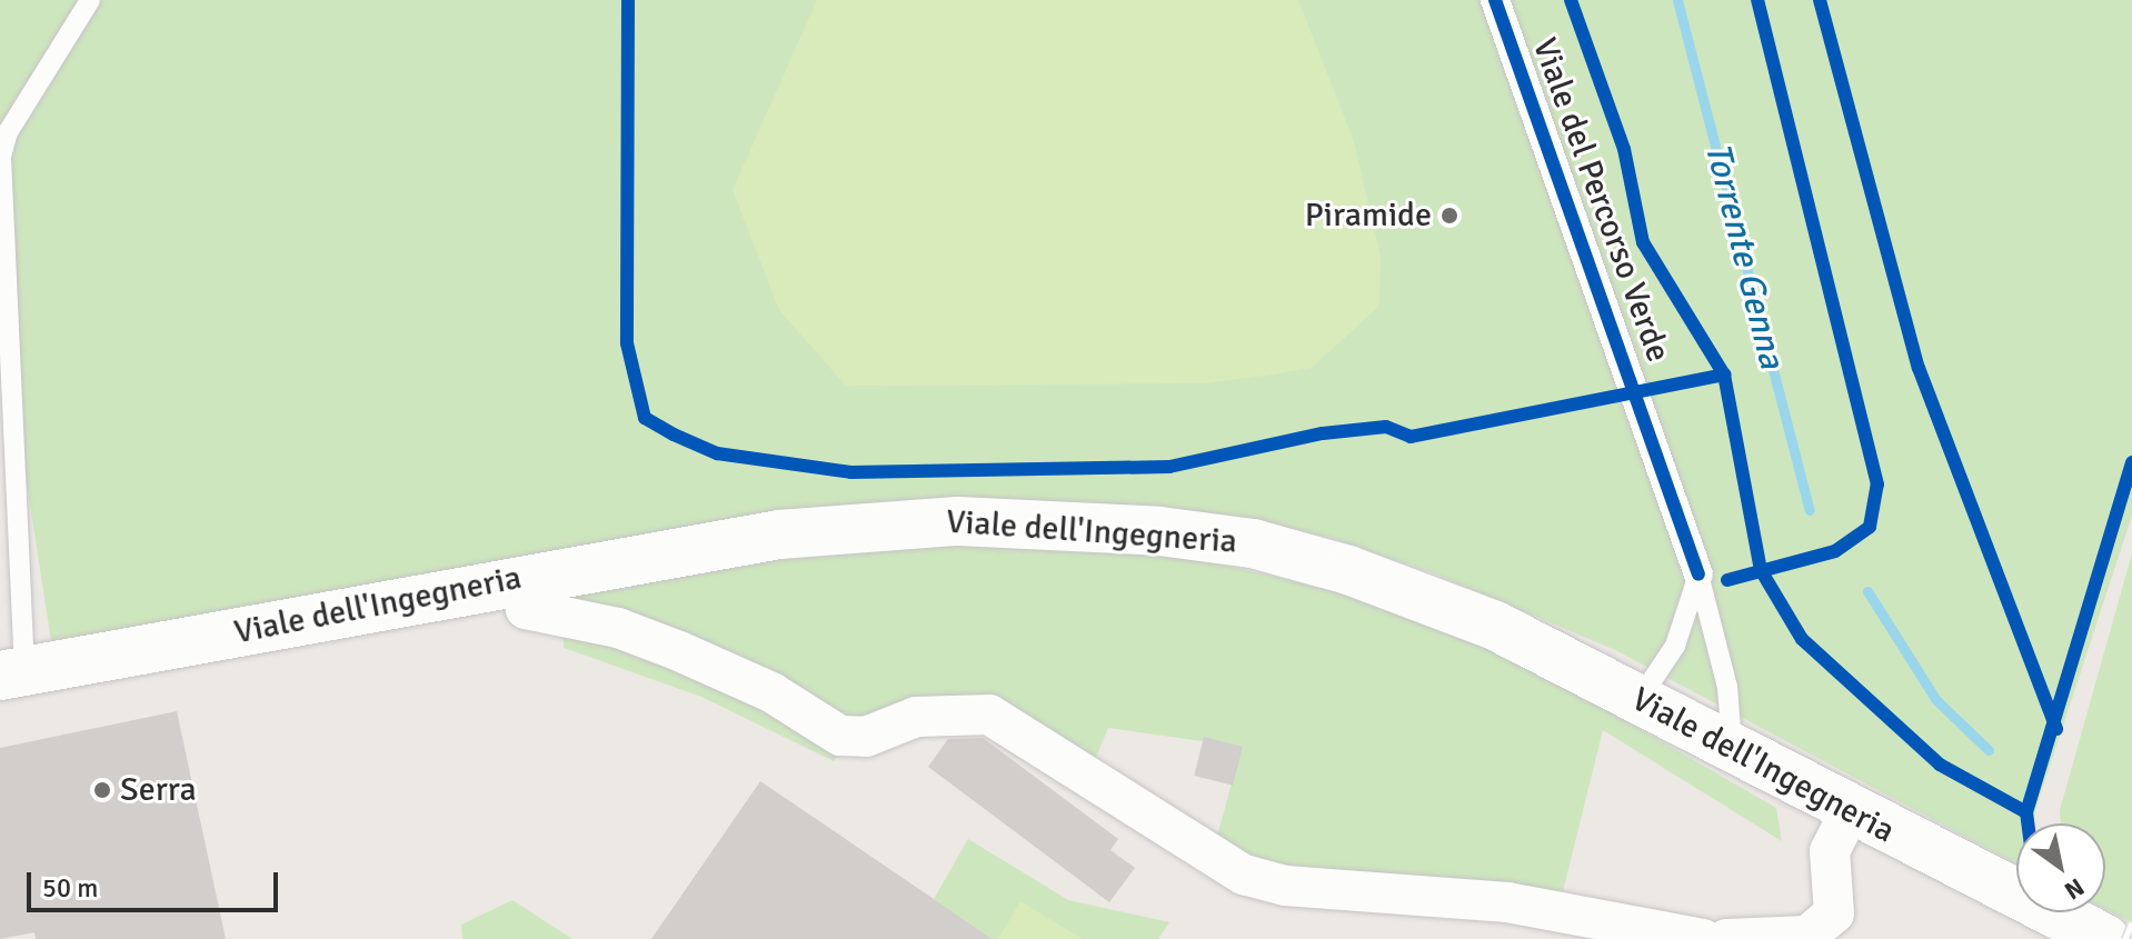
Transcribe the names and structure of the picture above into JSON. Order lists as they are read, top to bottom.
{
  "streets": {
    "street": ["Viale del Percorso Verde", "Viale dell'Ingegneria"]
  },
  "crossings": [
    ["Viale del Percorso Verde", "Viale dell'Ingegneria"]
  ],
  "water": ["Torrente Genna"],
  "places": ["Piramide", "Serra"],
  "scale_bar": "50 m",
  "north": "bottom right"
}
